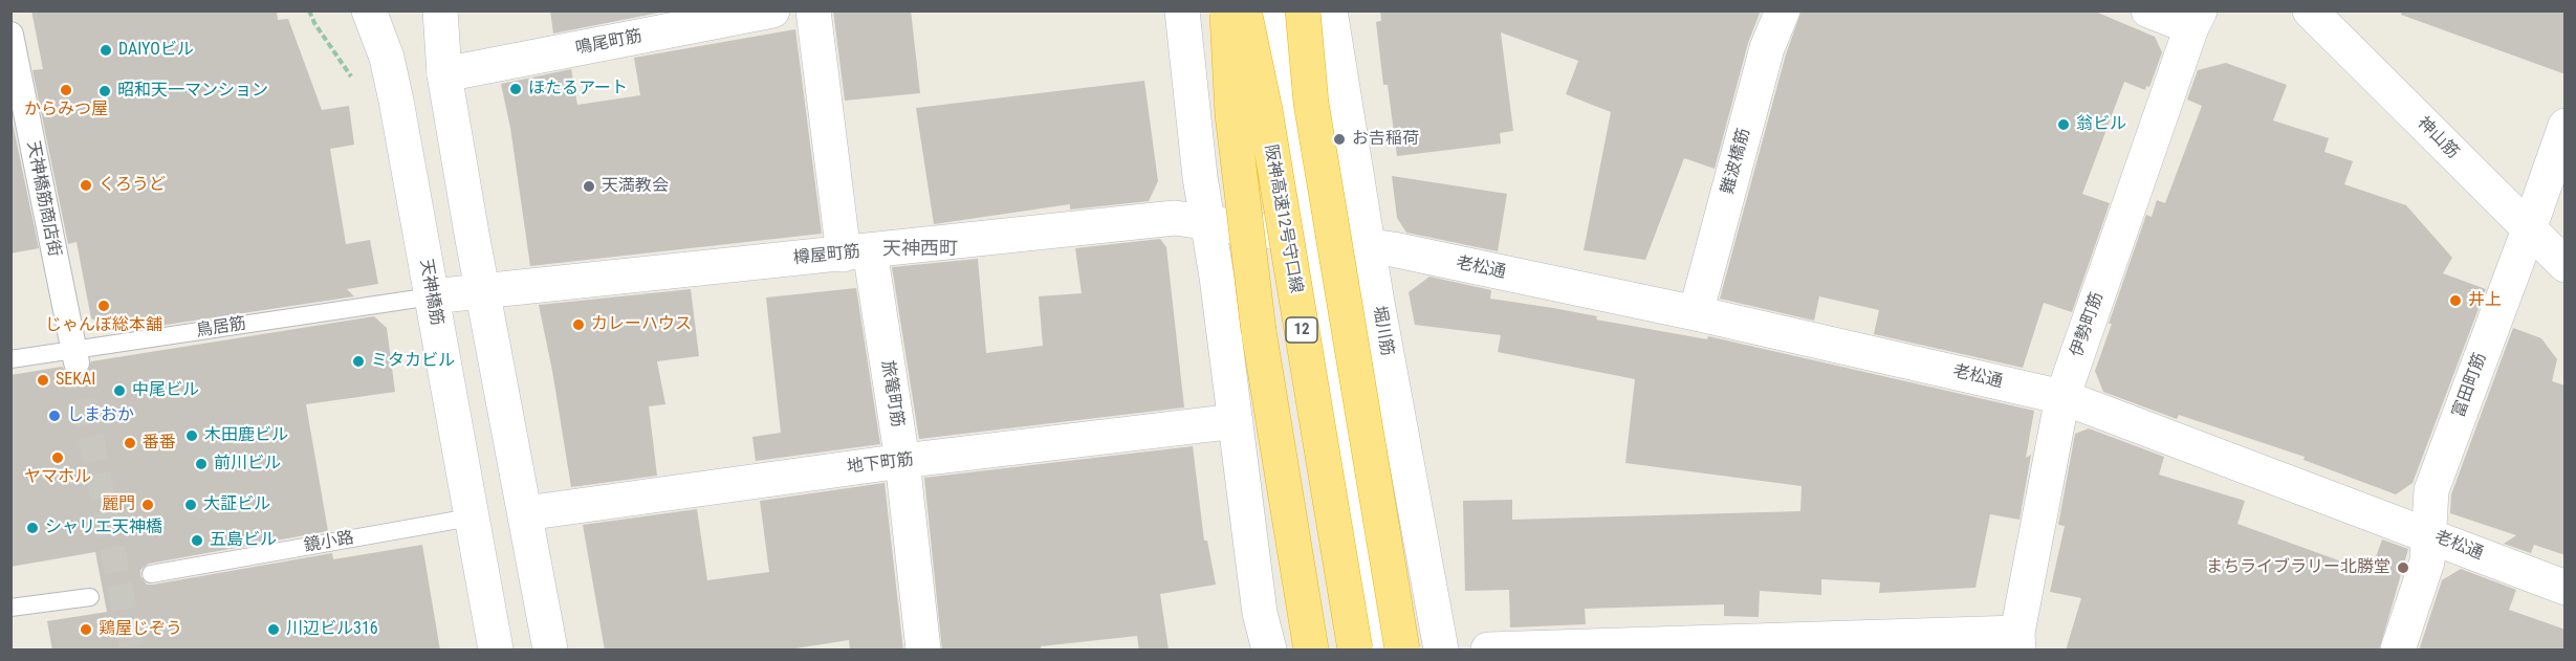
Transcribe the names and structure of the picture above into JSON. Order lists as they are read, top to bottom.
{
  "streets": {
    "highway": ["阪神高速12号守口線", "12"],
    "street": [
      "鳴尾町筋",
      "神山筋",
      "難波橋筋",
      "天神橋筋商店街",
      "樽屋町筋",
      "老松通",
      "天神橋筋",
      "伊勢町筋",
      "堀川筋",
      "富田町筋",
      "旅篭町筋",
      "地下町筋"
    ],
    "lane": ["鳥居筋", "鏡小路"]
  },
  "crossings": [
    ["神山筋", "富田町筋"],
    ["難波橋筋", "老松通"],
    ["天神橋筋商店街", "鳥居筋"],
    ["樽屋町筋", "老松通"],
    ["樽屋町筋", "天神橋筋"],
    ["樽屋町筋", "鳥居筋"],
    ["樽屋町筋", "旅篭町筋"],
    ["老松通", "伊勢町筋"],
    ["老松通", "堀川筋"],
    ["老松通", "富田町筋"],
    ["天神橋筋", "鳥居筋"],
    ["天神橋筋", "鏡小路"],
    ["旅篭町筋", "地下町筋"]
  ],
  "districts": ["天神西町"],
  "places": [
    "DAIYOビル",
    "ほたるアート",
    "からみつ屋",
    "昭和天一マンション",
    "翁ビル",
    "お𠮷稲荷",
    "くろうど",
    "天満教会",
    "井上",
    "じゃんぼ総本舗",
    "カレーハウス",
    "ミタカビル",
    "SEKAI",
    "中尾ビル",
    "しまおか",
    "木田鹿ビル",
    "番番",
    "ヤマホル",
    "前川ビル",
    "麗門",
    "大証ビル",
    "シャリエ天神橋",
    "五島ビル",
    "まちライブラリー北勝堂",
    "鶏屋じぞう",
    "川辺ビル316"
  ]
}
